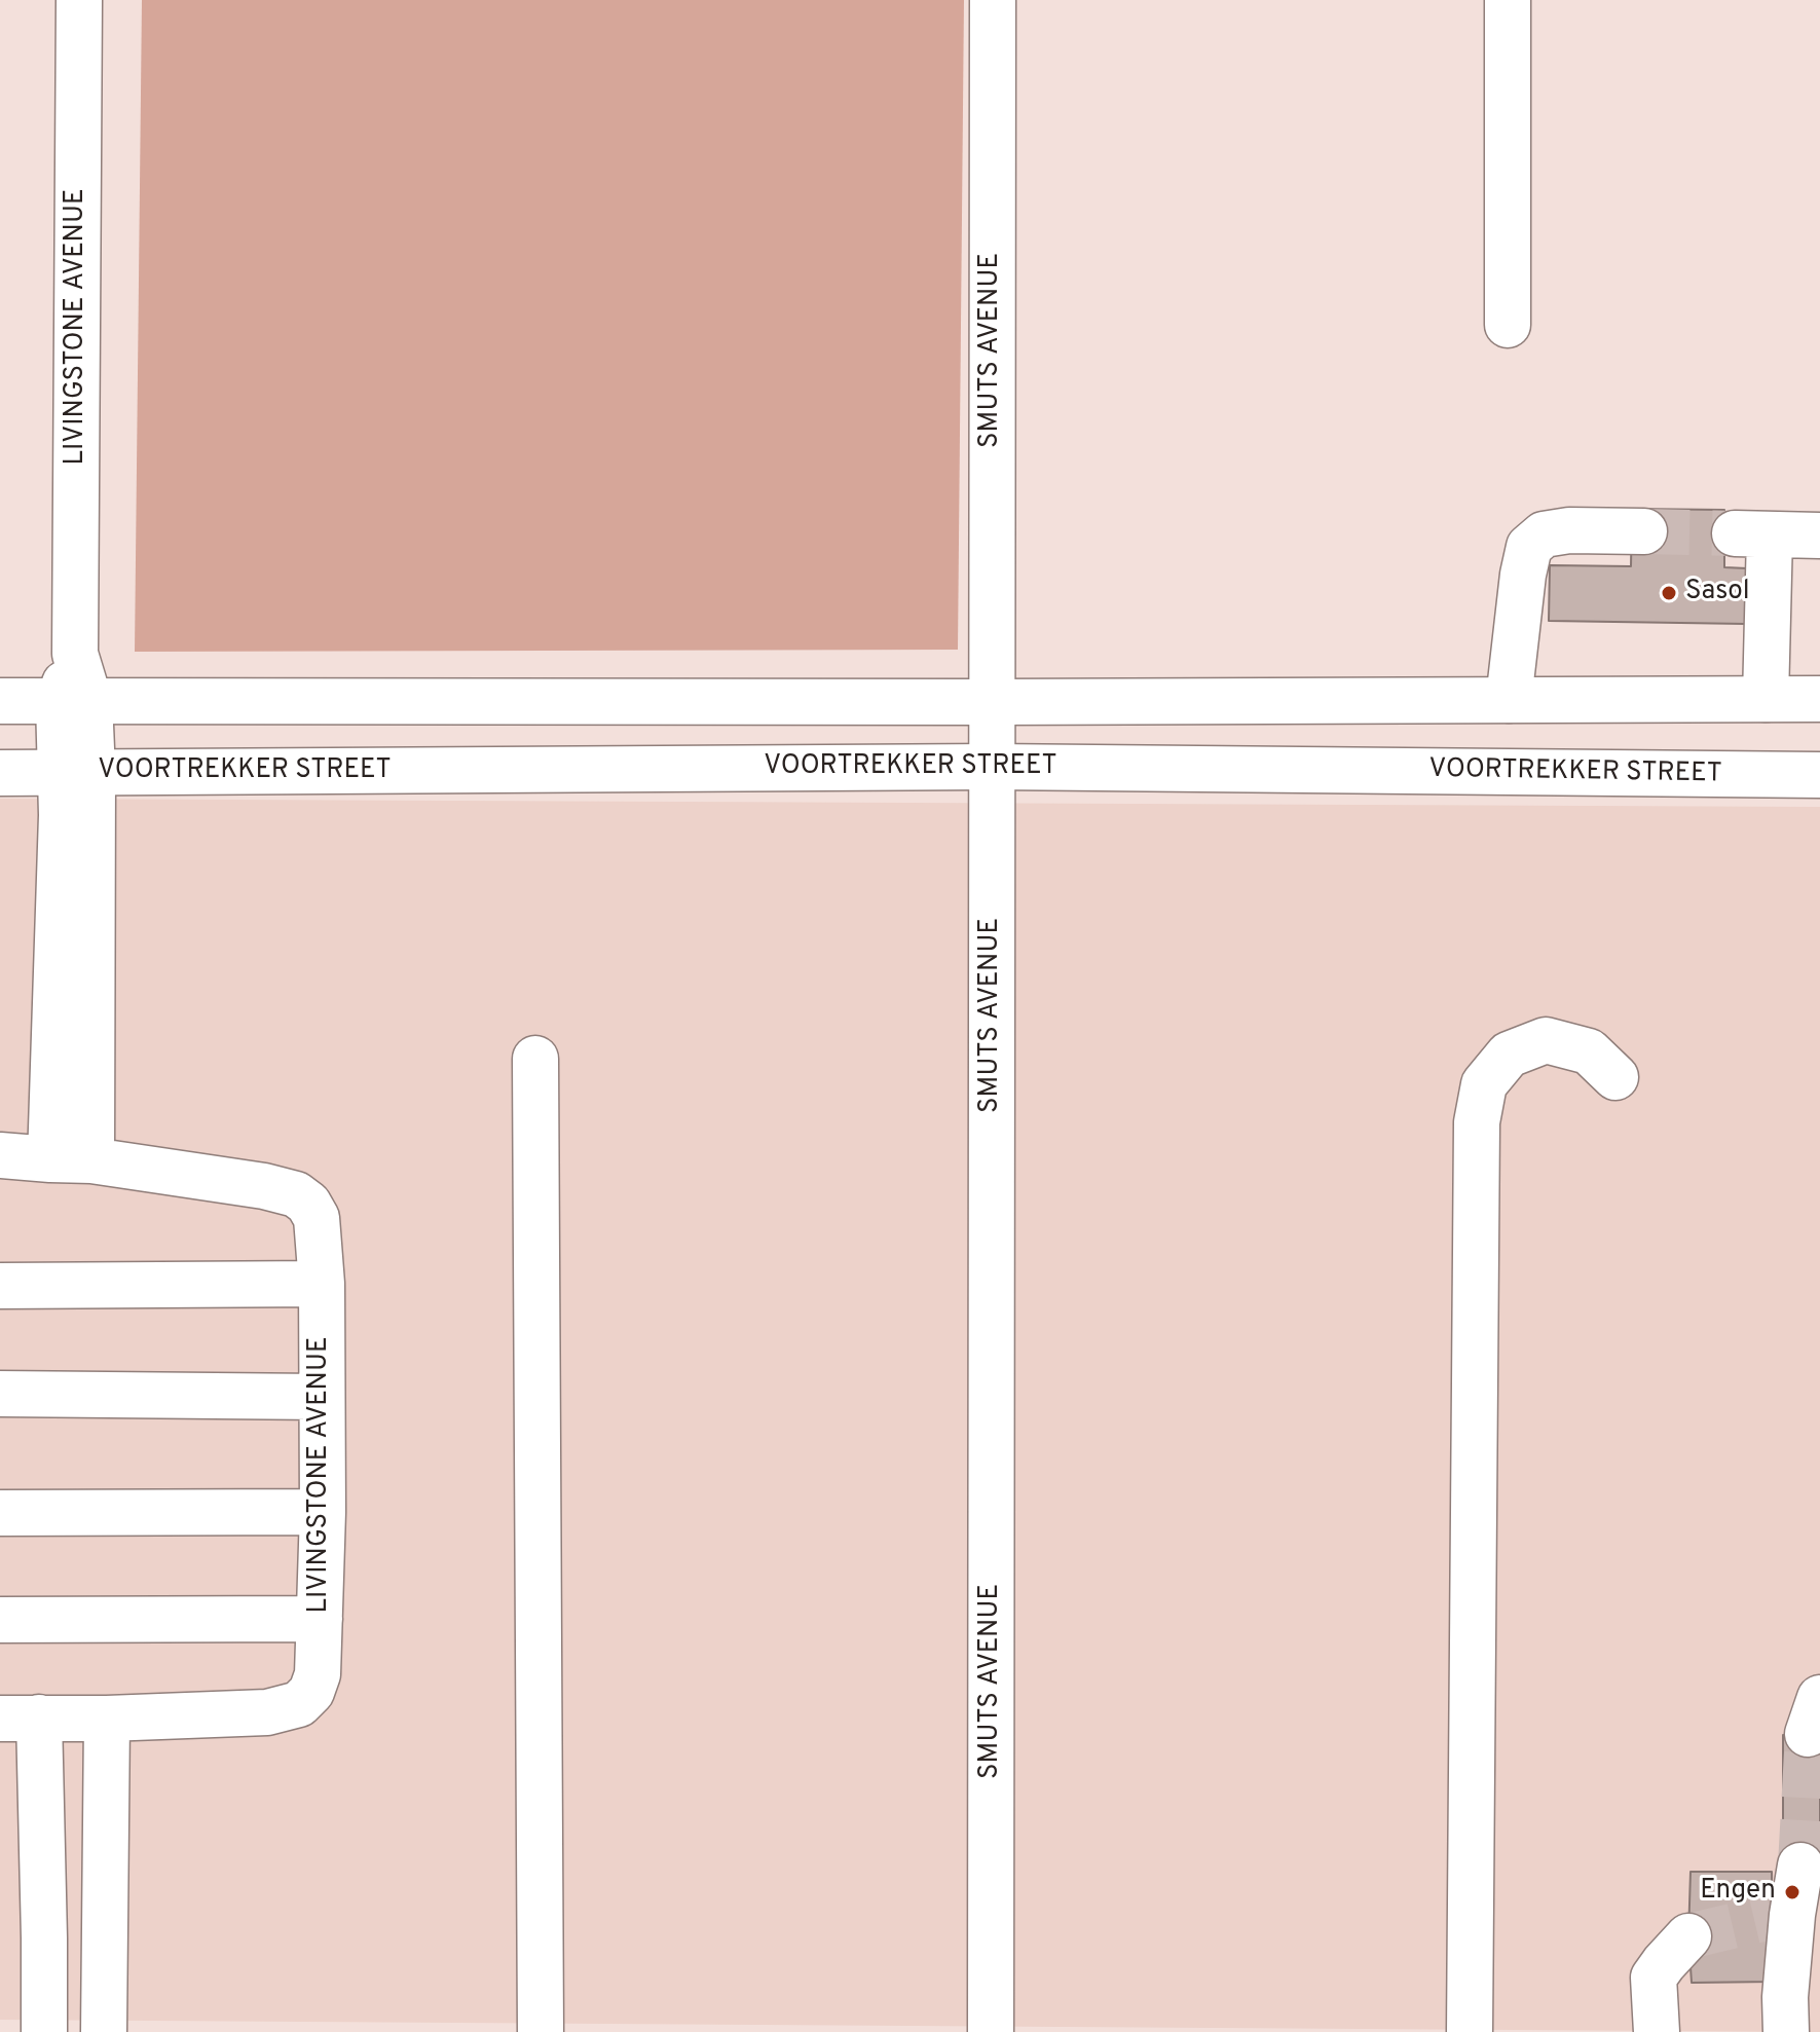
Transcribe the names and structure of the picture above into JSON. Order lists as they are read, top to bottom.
{
  "streets": {
    "main road": ["LIVINGSTONE AVENUE", "SMUTS AVENUE", "VOORTREKKER STREET"]
  },
  "crossings": [
    ["LIVINGSTONE AVENUE", "VOORTREKKER STREET"],
    ["SMUTS AVENUE", "VOORTREKKER STREET"]
  ],
  "places": ["Sasol", "Engen"]
}
